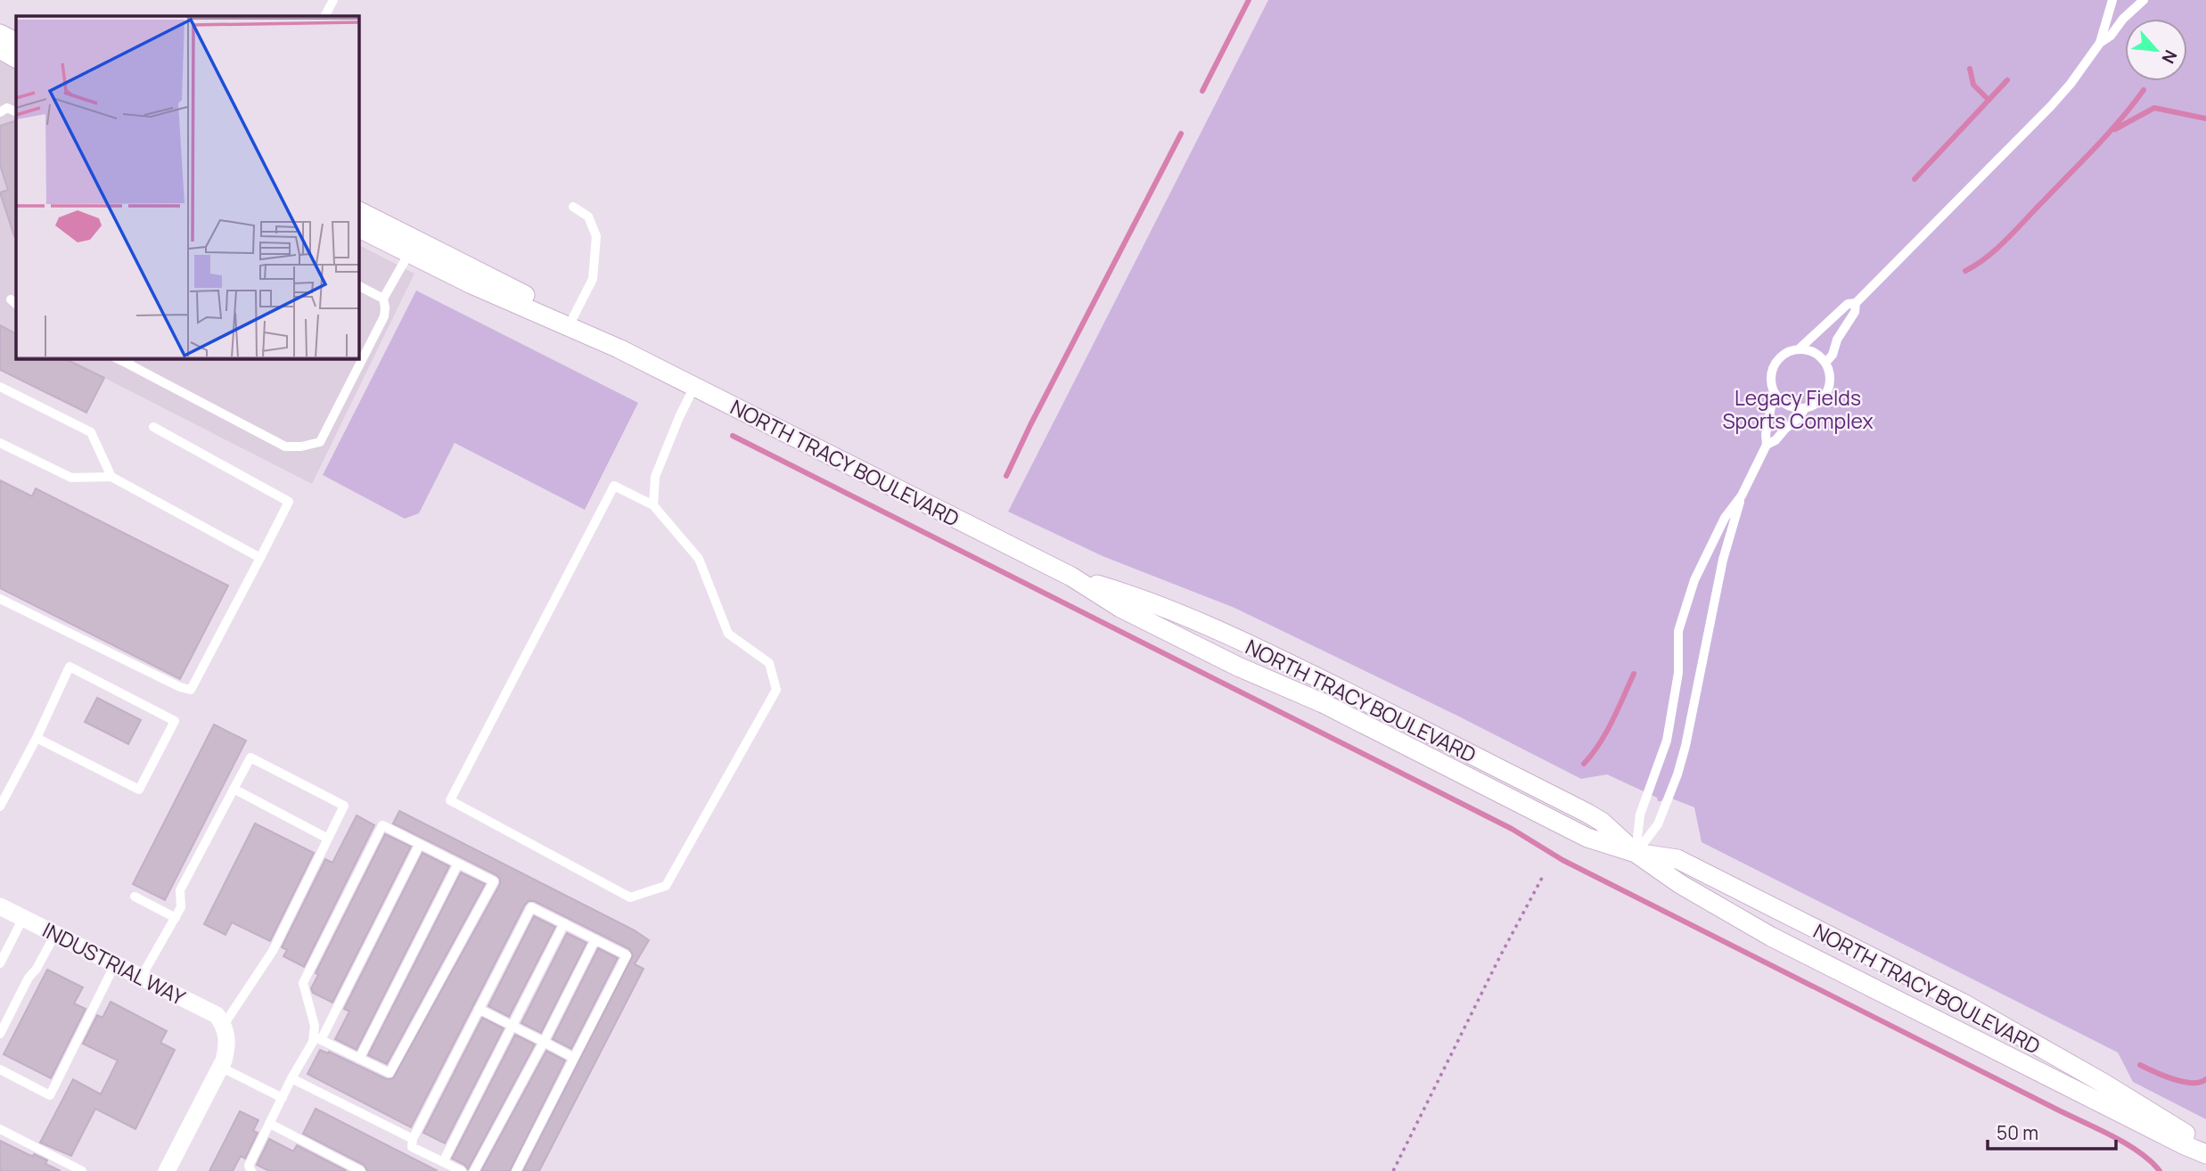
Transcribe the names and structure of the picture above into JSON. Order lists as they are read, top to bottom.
{
  "streets": {
    "main road": ["NORTH TRACY BOULEVARD"],
    "street": ["INDUSTRIAL WAY"]
  },
  "parks": ["Legacy Fields Sports Complex"],
  "scale_bar": "50 m",
  "north": "bottom right"
}
